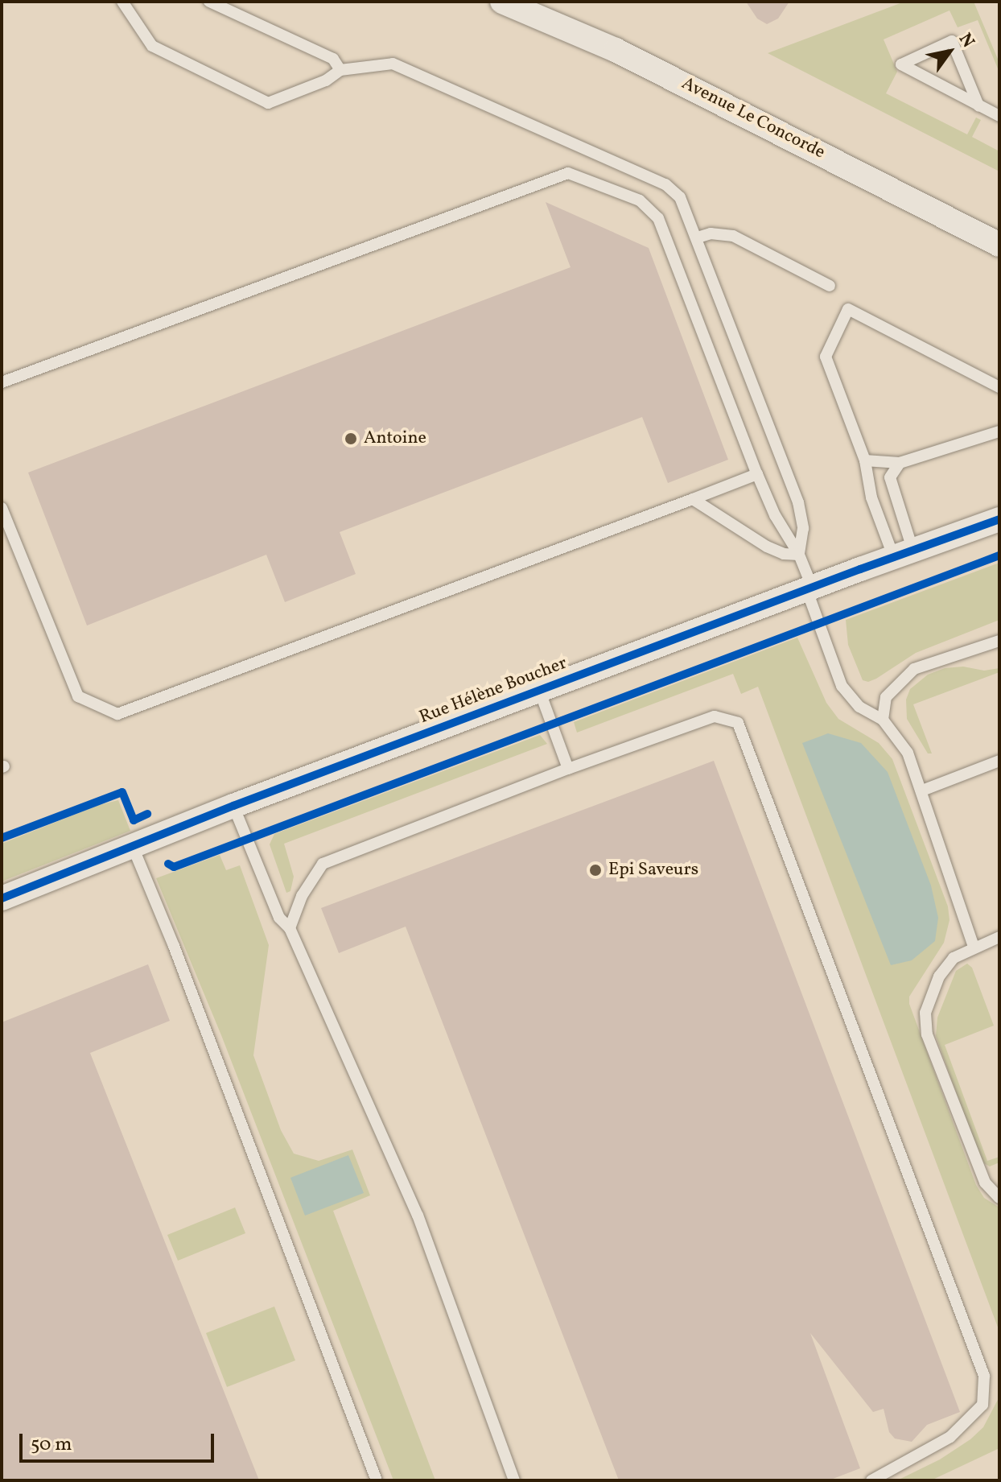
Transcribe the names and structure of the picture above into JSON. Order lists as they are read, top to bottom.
{
  "streets": {
    "street": ["Avenue Le Concorde", "Rue Hélène Boucher"]
  },
  "places": ["Antoine", "Epi Saveurs"],
  "scale_bar": "50 m",
  "north": "top right"
}
